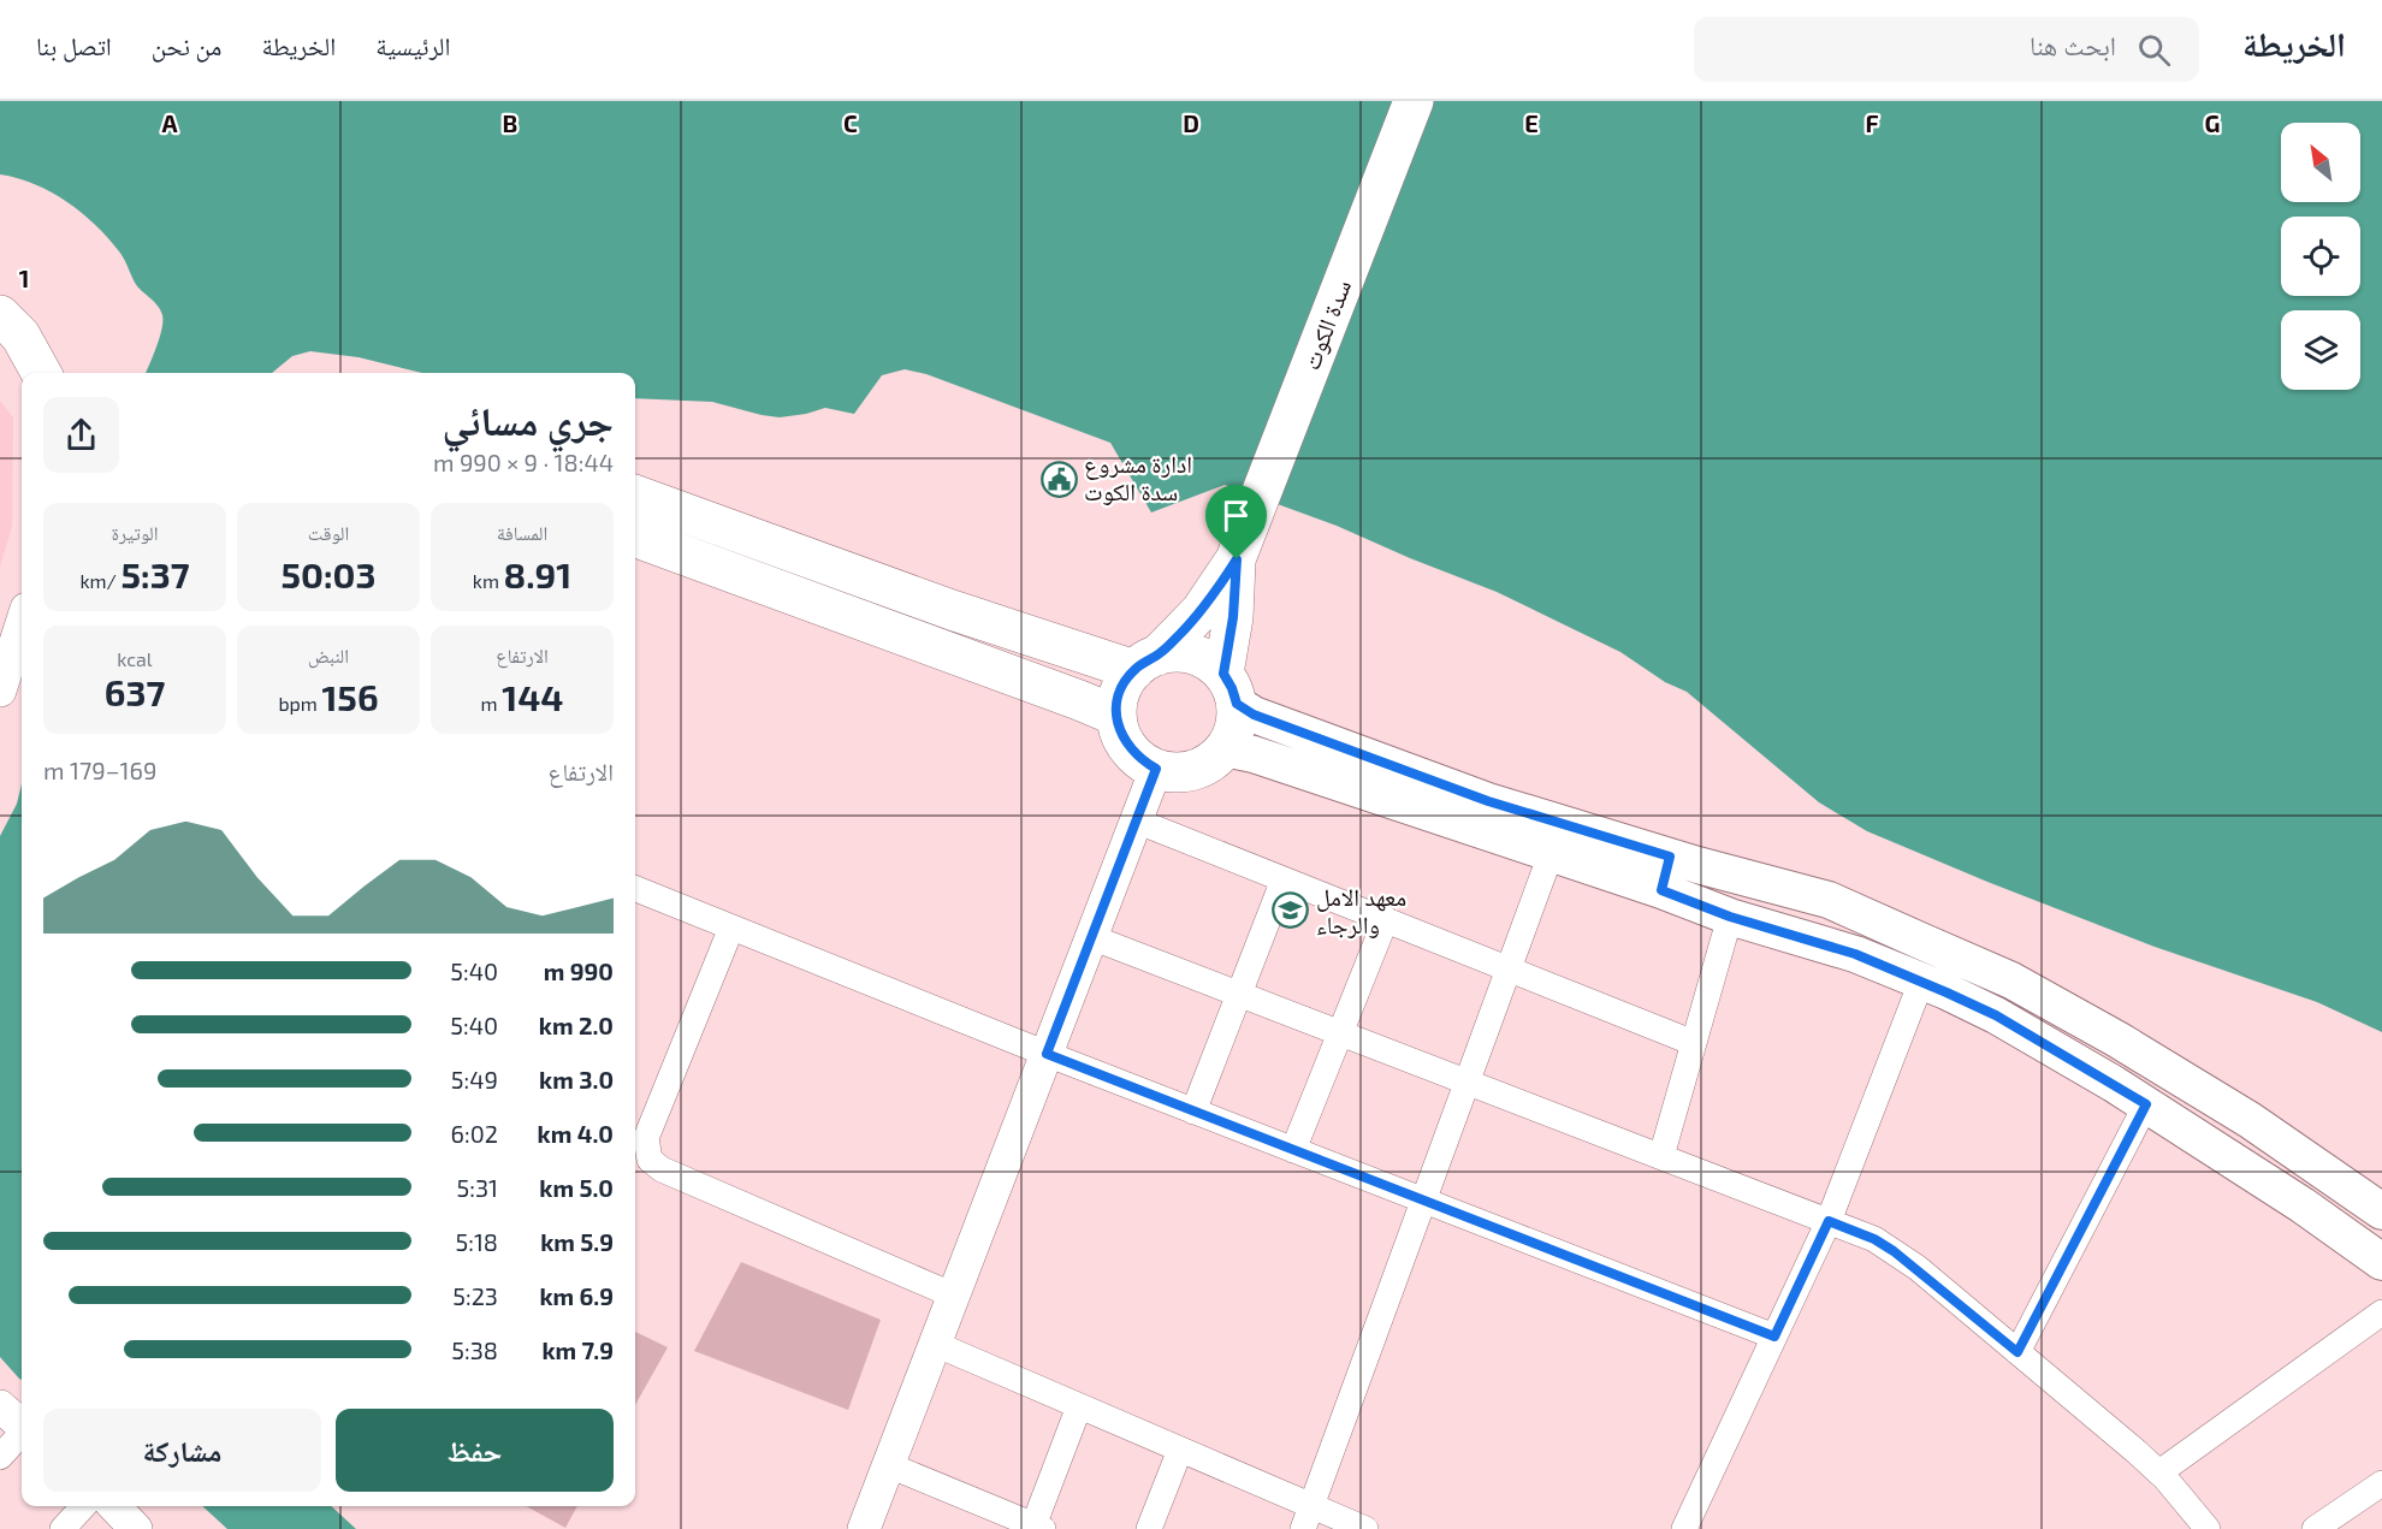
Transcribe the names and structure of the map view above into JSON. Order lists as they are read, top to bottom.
{
  "streets": {
    "main road": ["سدة الكوت"]
  },
  "places": {
    "public building": ["ادارة مشروع سدة الكوت"],
    "school or university": ["معهد الامل والرجاء"]
  },
  "north": "top left",
  "page": {
    "header": "الخريطة",
    "search": "ابحث هنا",
    "nav": [
      "الرئيسية",
      "الخريطة",
      "من نحن",
      "اتصل بنا"
    ],
    "heading": ["جري مسائي", "18:44 · 9 × 990 m"],
    "stats": [
      ["المسافة", "8.91 km"],
      ["الوقت", "50:03"],
      ["الوتيرة", "5:37 /km"],
      ["الارتفاع", "144 m"],
      ["النبض", "156 bpm"],
      ["kcal", "637"]
    ],
    "chart": ["الارتفاع", "169–179 m"],
    "list": [
      {
        "name": "990 m",
        "note": "5:40"
      },
      {
        "name": "2.0 km",
        "note": "5:40"
      },
      {
        "name": "3.0 km",
        "note": "5:49"
      },
      {
        "name": "4.0 km",
        "note": "6:02"
      },
      {
        "name": "5.0 km",
        "note": "5:31"
      },
      {
        "name": "5.9 km",
        "note": "5:18"
      },
      {
        "name": "6.9 km",
        "note": "5:23"
      },
      {
        "name": "7.9 km",
        "note": "5:38"
      }
    ],
    "buttons": ["حفظ", "مشاركة"]
  },
  "grid": {
    "columns": [
      "A",
      "B",
      "C",
      "D",
      "E",
      "F",
      "G"
    ],
    "rows": ["1"]
  }
}
